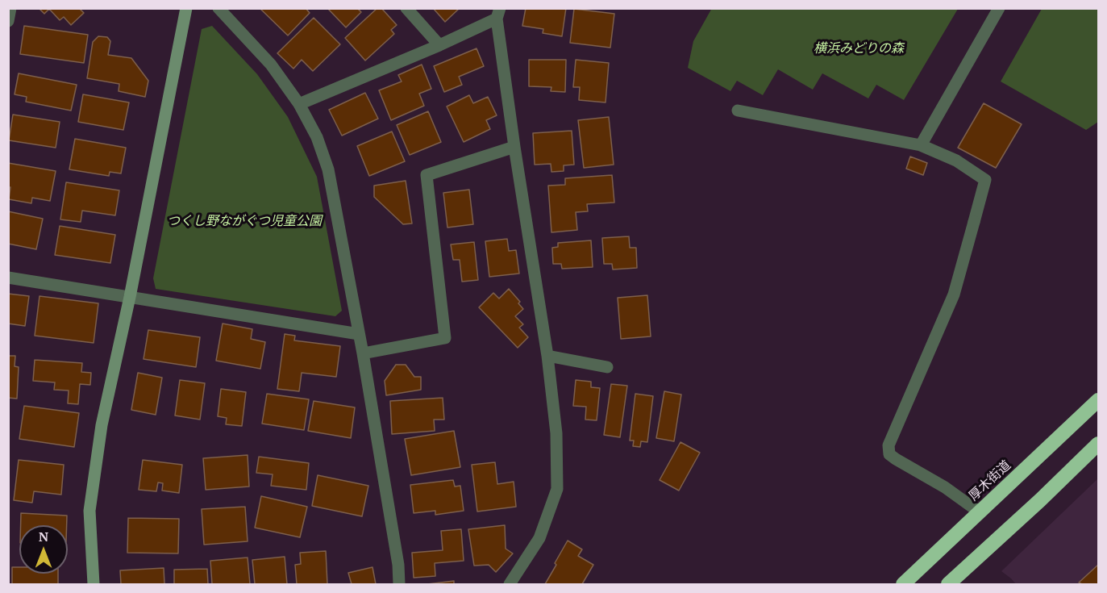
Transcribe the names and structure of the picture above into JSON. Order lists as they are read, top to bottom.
{
  "streets": {
    "highway": ["厚木街道"]
  },
  "parks": ["横浜みどりの森", "つくし野ながぐつ児童公園"],
  "north": "top"
}
